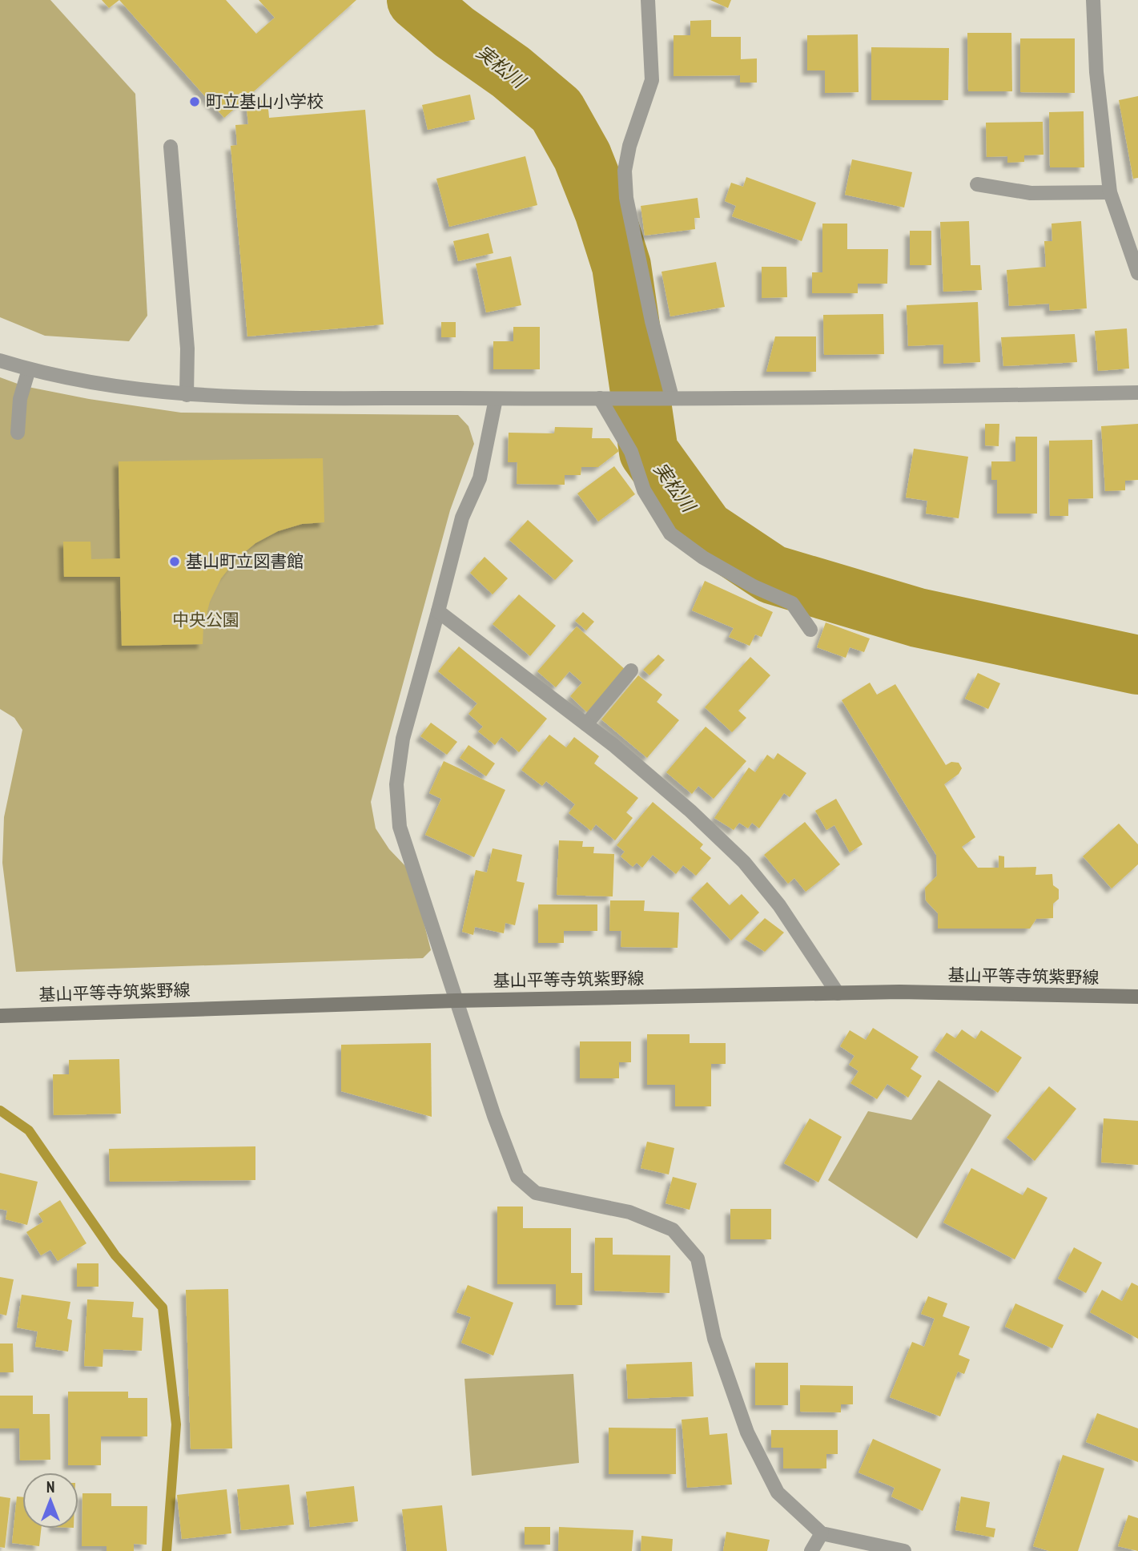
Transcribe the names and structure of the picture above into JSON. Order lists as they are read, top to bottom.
{
  "streets": {
    "main road": ["基山平等寺筑紫野線"]
  },
  "water": ["実松川"],
  "parks": ["中央公園"],
  "places": ["町立基山小学校", "基山町立図書館"],
  "north": "top"
}
